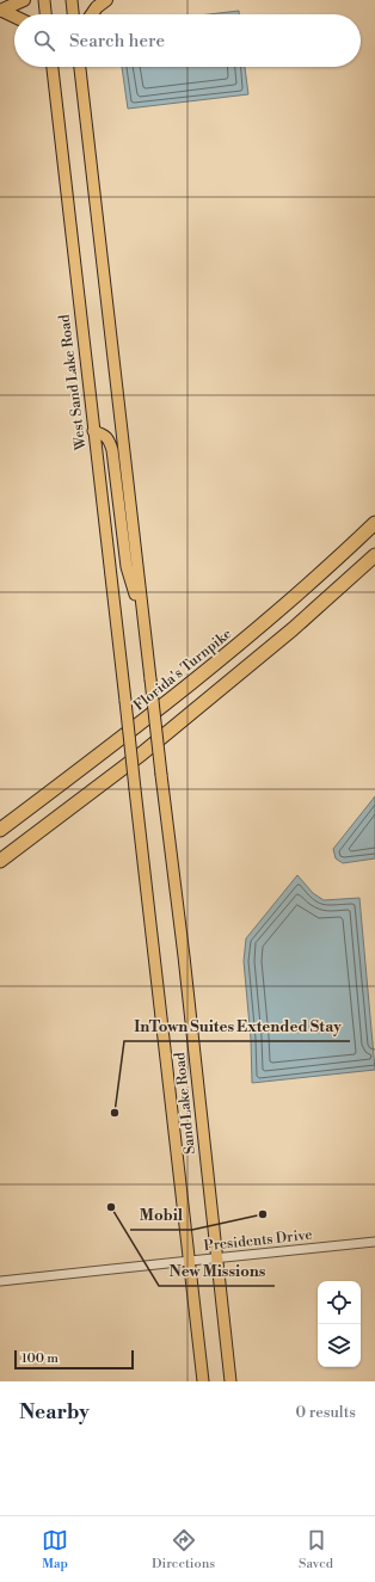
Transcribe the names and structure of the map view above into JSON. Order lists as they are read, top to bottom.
{
  "streets": {
    "highway": ["Florida's Turnpike"],
    "main road": ["West Sand Lake Road", "Sand Lake Road"],
    "street": ["Presidents Drive"]
  },
  "crossings": [
    ["West Sand Lake Road", "Sand Lake Road"],
    ["Sand Lake Road", "Presidents Drive"]
  ],
  "places": ["InTown Suites Extended Stay", "New Missions", "Mobil"],
  "scale_bar": "100 m",
  "page": {
    "search": "Search here",
    "scale": "100 m",
    "heading": ["Nearby", "0 results"],
    "nav": ["Map", "Directions", "Saved"]
  }
}
